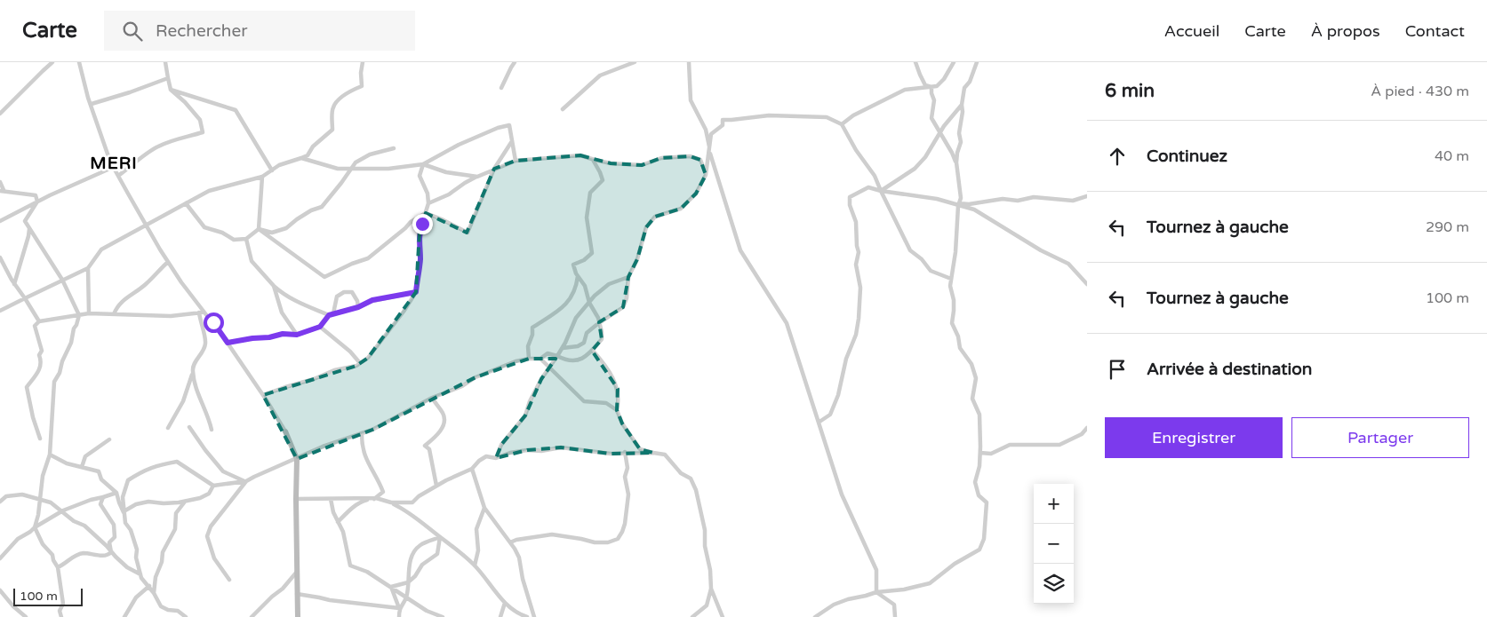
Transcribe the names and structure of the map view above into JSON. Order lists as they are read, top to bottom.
{
  "districts": ["MERI"],
  "scale_bar": "100 m",
  "page": {
    "header": "Carte",
    "search": "Rechercher",
    "nav": [
      "Accueil",
      "Carte",
      "À propos",
      "Contact"
    ],
    "heading": ["6 min", "À pied · 430 m"],
    "list": [
      ["Continuez", "40 m"],
      ["Tournez à gauche", "290 m"],
      ["Tournez à gauche", "100 m"],
      "Arrivée à destination"
    ],
    "buttons": ["Enregistrer", "Partager"],
    "map_buttons": ["+", "−"],
    "scale": "100 m"
  }
}
